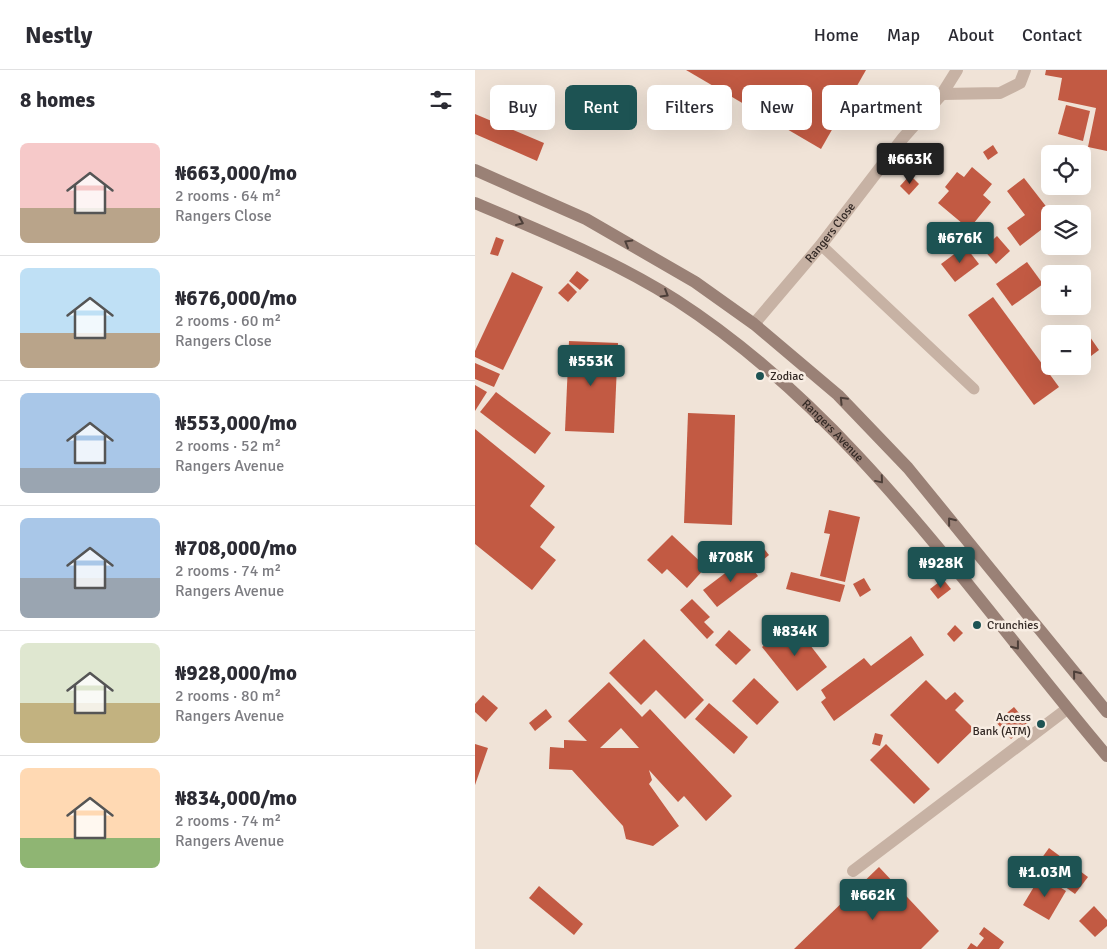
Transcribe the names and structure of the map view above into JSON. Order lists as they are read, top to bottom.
{
  "streets": {
    "main road": ["Rangers Avenue"],
    "street": ["Rangers Close"]
  },
  "places": ["Zodiac", "Crunchies", "Access Bank (ATM)"],
  "page": {
    "header": "Nestly",
    "nav": [
      "Home",
      "Map",
      "About",
      "Contact"
    ],
    "heading": "8 homes",
    "chip": [
      "Buy",
      "Rent",
      "Filters",
      "New",
      "Apartment"
    ],
    "list": [
      {
        "name": "₦663,000/mo",
        "note": "2 rooms · 64 m² · Rangers Close"
      },
      {
        "name": "₦676,000/mo",
        "note": "2 rooms · 60 m² · Rangers Close"
      },
      {
        "name": "₦553,000/mo",
        "note": "2 rooms · 52 m² · Rangers Avenue"
      },
      {
        "name": "₦708,000/mo",
        "note": "2 rooms · 74 m² · Rangers Avenue"
      },
      {
        "name": "₦928,000/mo",
        "note": "2 rooms · 80 m² · Rangers Avenue"
      },
      {
        "name": "₦834,000/mo",
        "note": "2 rooms · 74 m² · Rangers Avenue"
      }
    ],
    "price": [
      "₦663K",
      "₦676K",
      "₦553K",
      "₦708K",
      "₦928K",
      "₦834K",
      "₦1.03M",
      "₦662K"
    ],
    "map_buttons": ["+", "−"]
  }
}
